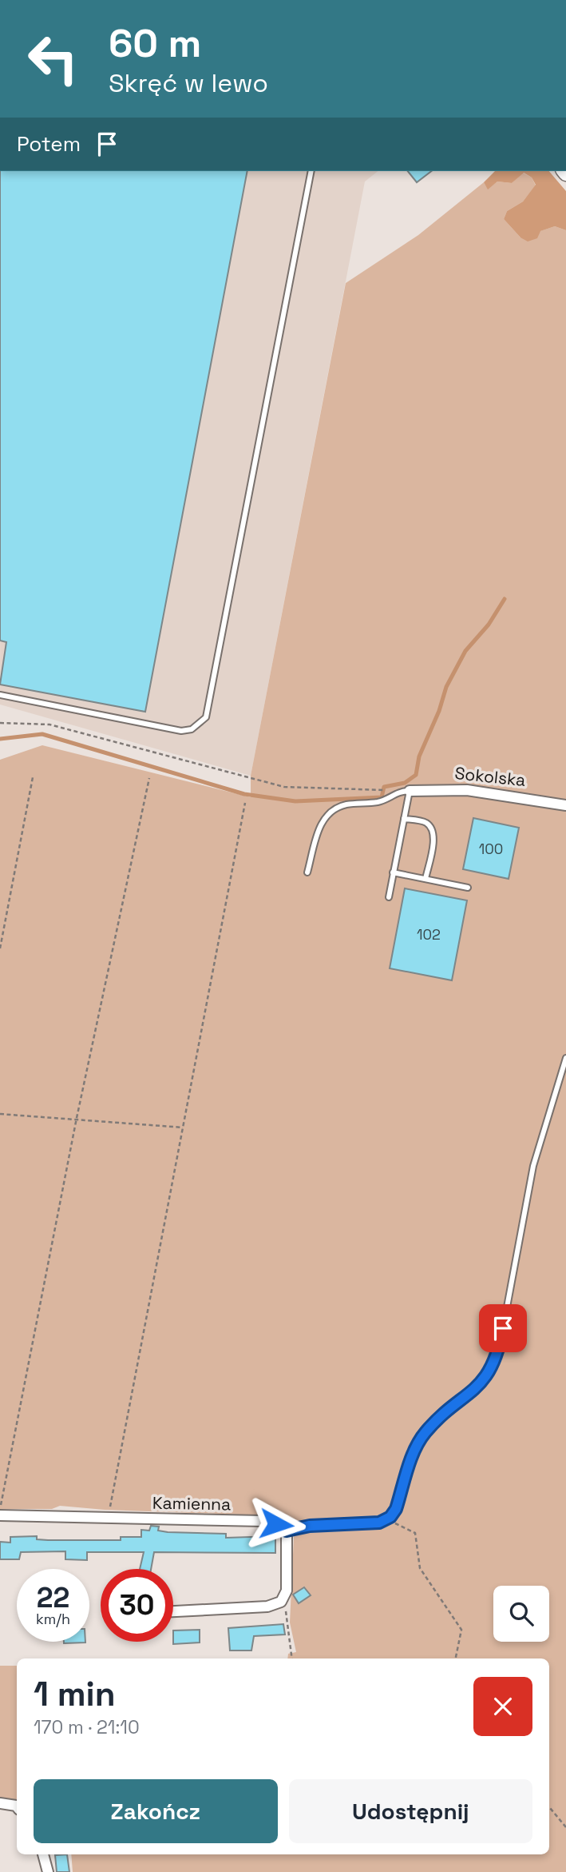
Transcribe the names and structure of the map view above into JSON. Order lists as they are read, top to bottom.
{
  "streets": {
    "street": ["Sokolska", "Kamienna"]
  },
  "house_numbers": ["100", "102"],
  "page": {
    "turn": ["60 m", "Skręć w lewo"],
    "then": "Potem",
    "speed": "22 km/h",
    "limit": "30",
    "heading": ["1 min", "170 m · 21:10"],
    "buttons": ["Zakończ", "Udostępnij"]
  }
}
